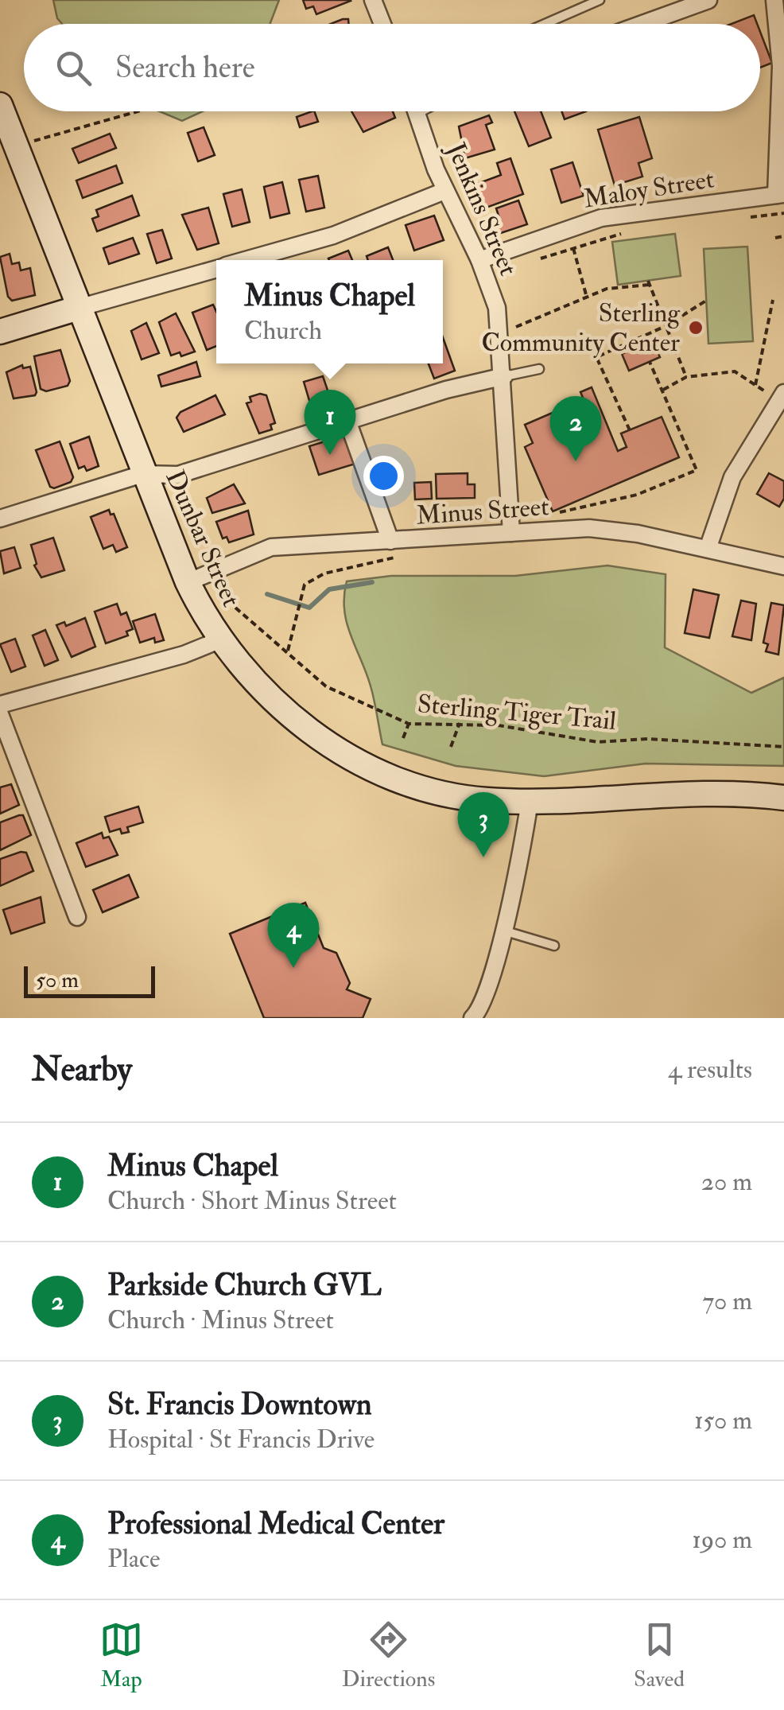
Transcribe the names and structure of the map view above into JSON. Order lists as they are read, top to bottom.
{
  "streets": {
    "street": [
      "Maloy Street",
      "Jenkins Street",
      "Minus Street",
      "Dunbar Street"
    ],
    "path": ["Sterling Tiger Trail"]
  },
  "crossings": [
    ["Maloy Street", "Jenkins Street"],
    ["Jenkins Street", "Minus Street"],
    ["Minus Street", "Dunbar Street"]
  ],
  "places": ["Sterling Community Center"],
  "scale_bar": "50 m",
  "page": {
    "search": "Search here",
    "popup": ["Minus Chapel", "Church"],
    "pins": [
      "1",
      "2",
      "3",
      "4"
    ],
    "scale": "50 m",
    "heading": ["Nearby", "4 results"],
    "list": [
      {
        "mark": "1",
        "name": "Minus Chapel",
        "note": "Church · Short Minus Street",
        "value": "20 m"
      },
      {
        "mark": "2",
        "name": "Parkside Church GVL",
        "note": "Church · Minus Street",
        "value": "70 m"
      },
      {
        "mark": "3",
        "name": "St. Francis Downtown",
        "note": "Hospital · St Francis Drive",
        "value": "150 m"
      },
      {
        "mark": "4",
        "name": "Professional Medical Center",
        "note": "Place",
        "value": "190 m"
      }
    ],
    "nav": ["Map", "Directions", "Saved"]
  }
}
